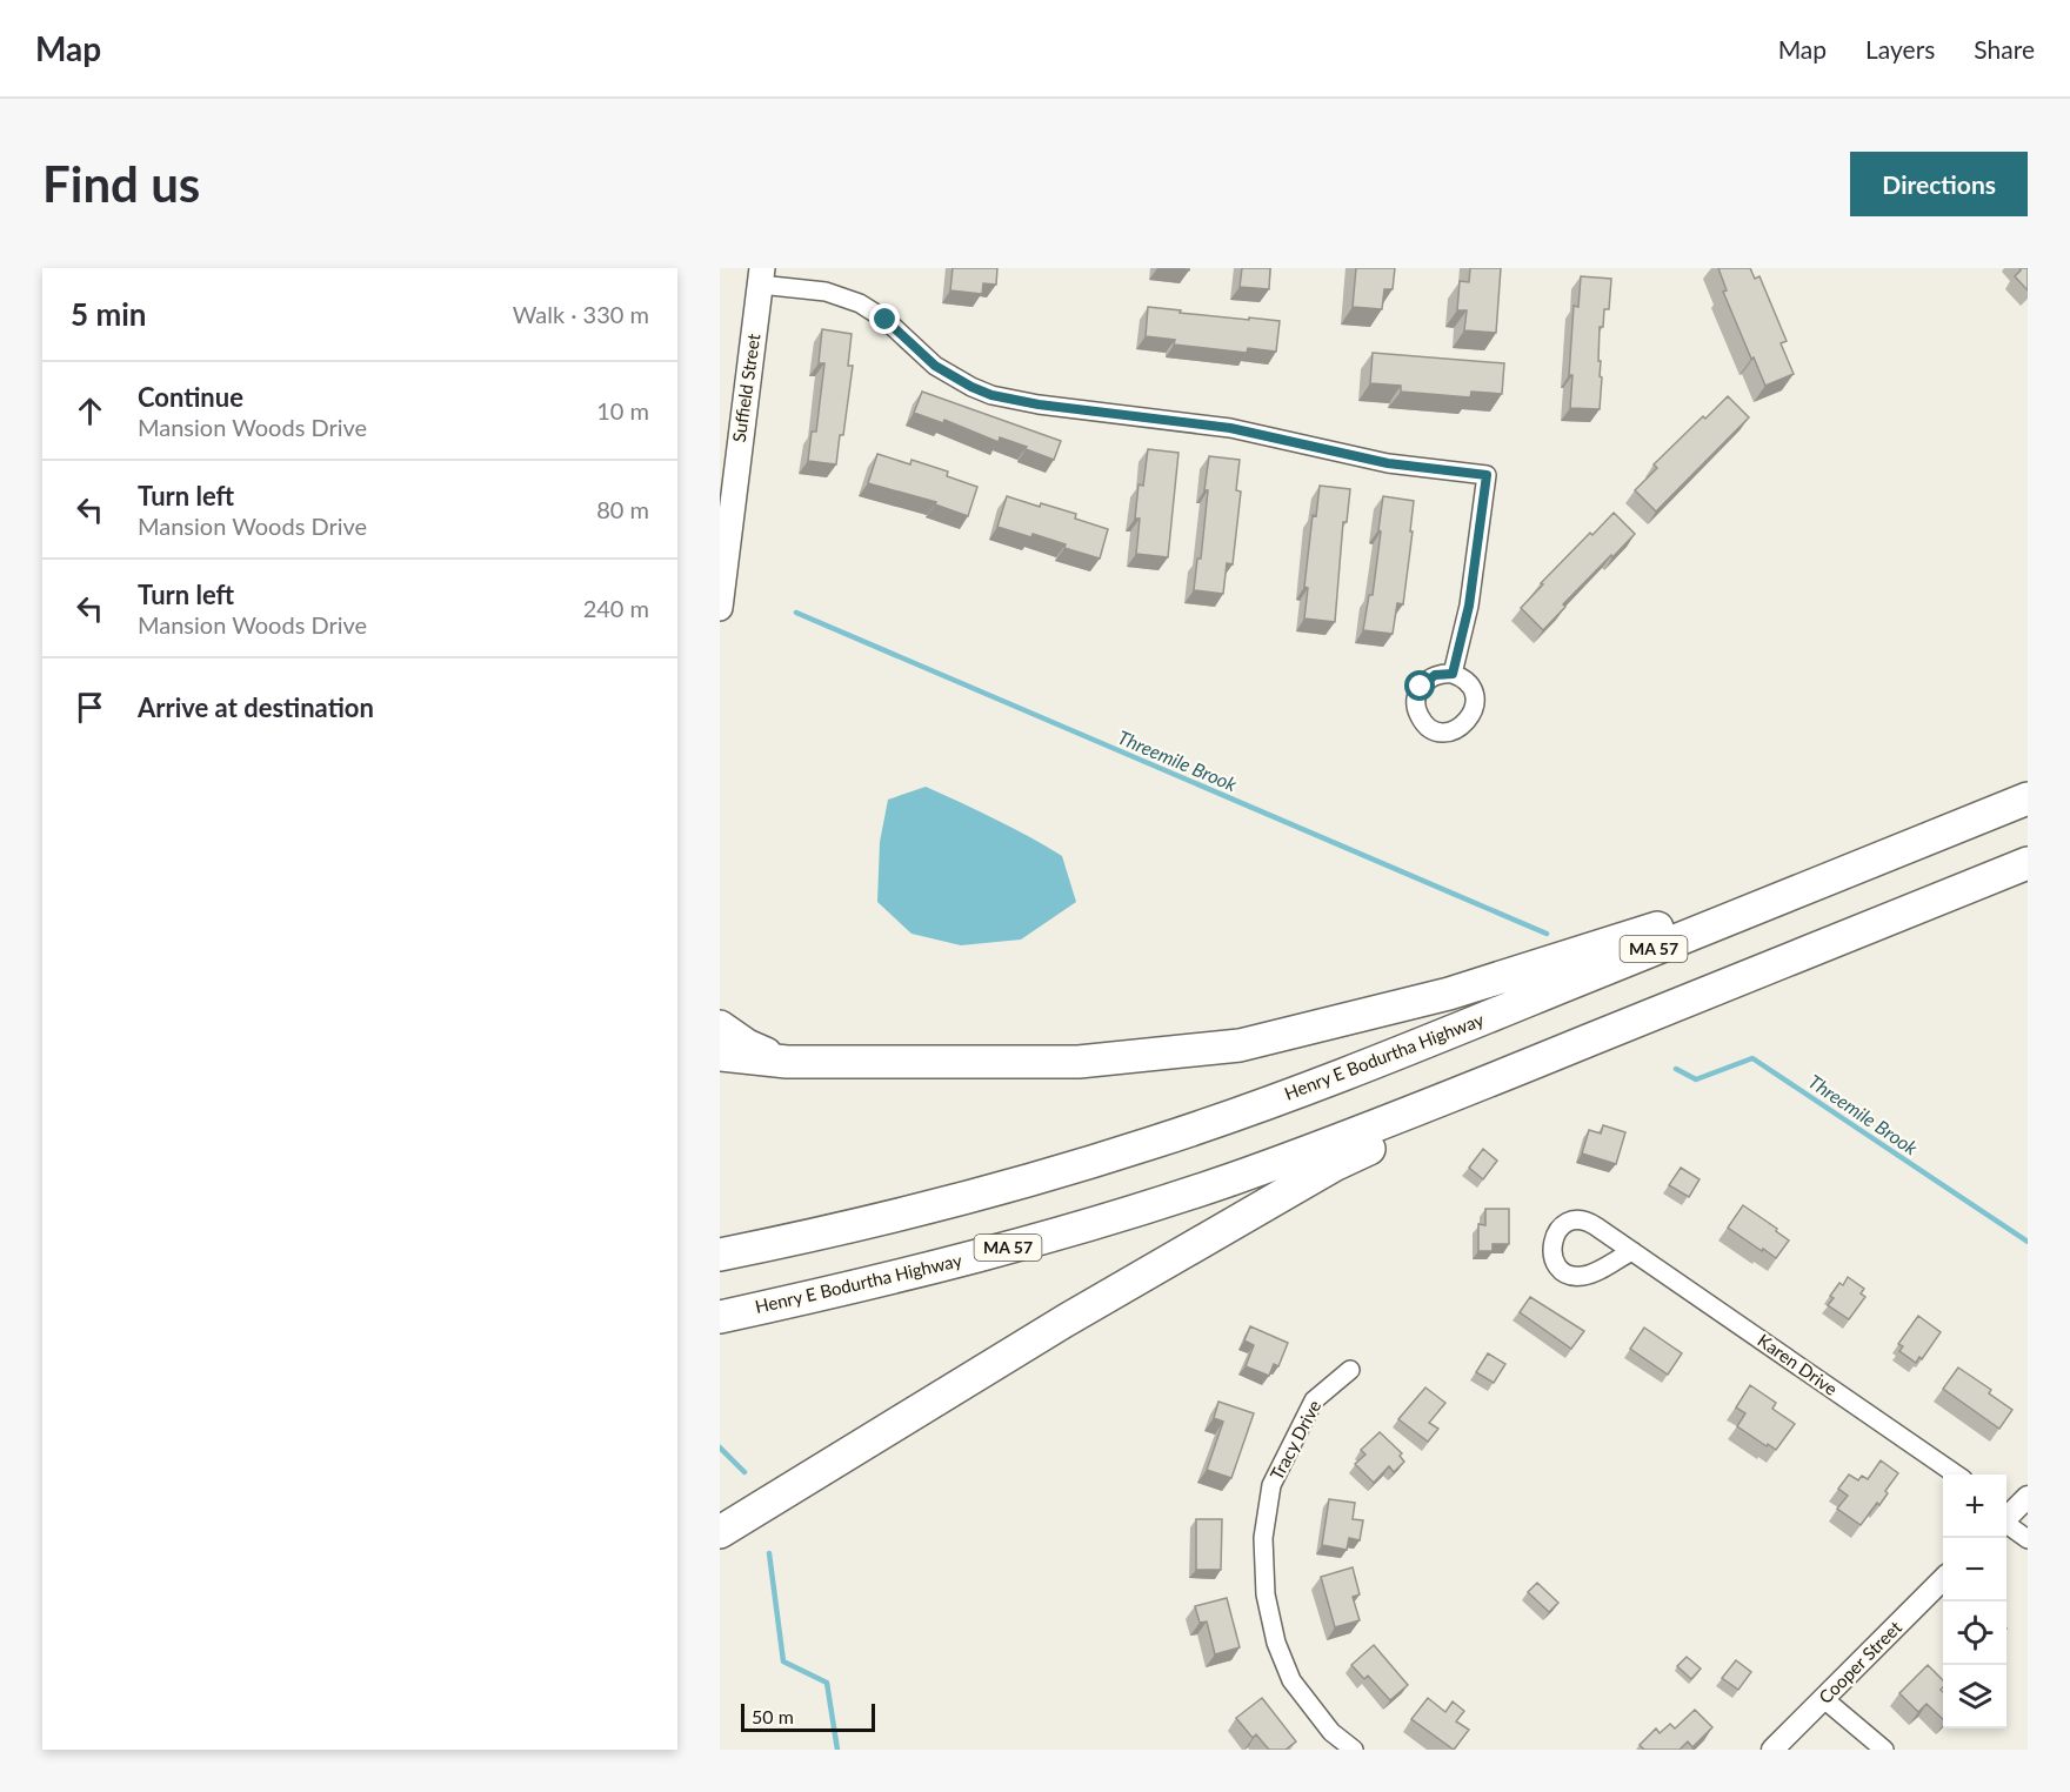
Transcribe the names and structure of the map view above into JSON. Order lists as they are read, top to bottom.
{
  "streets": {
    "highway": ["MA 57", "Henry E Bodurtha Highway"],
    "main road": ["Suffield Street"],
    "street": ["Karen Drive", "Tracy Drive", "Cooper Street"]
  },
  "water": ["Threemile Brook"],
  "scale_bar": "50 m",
  "page": {
    "header": "Map",
    "nav": ["Map", "Layers", "Share"],
    "buttons": "Directions",
    "title": "Find us",
    "heading": ["5 min", "Walk · 330 m"],
    "list": [
      ["Continue", "Mansion Woods Drive", "10 m"],
      ["Turn left", "Mansion Woods Drive", "80 m"],
      ["Turn left", "Mansion Woods Drive", "240 m"],
      "Arrive at destination"
    ],
    "map_buttons": ["+", "−"],
    "scale": "50 m"
  }
}
